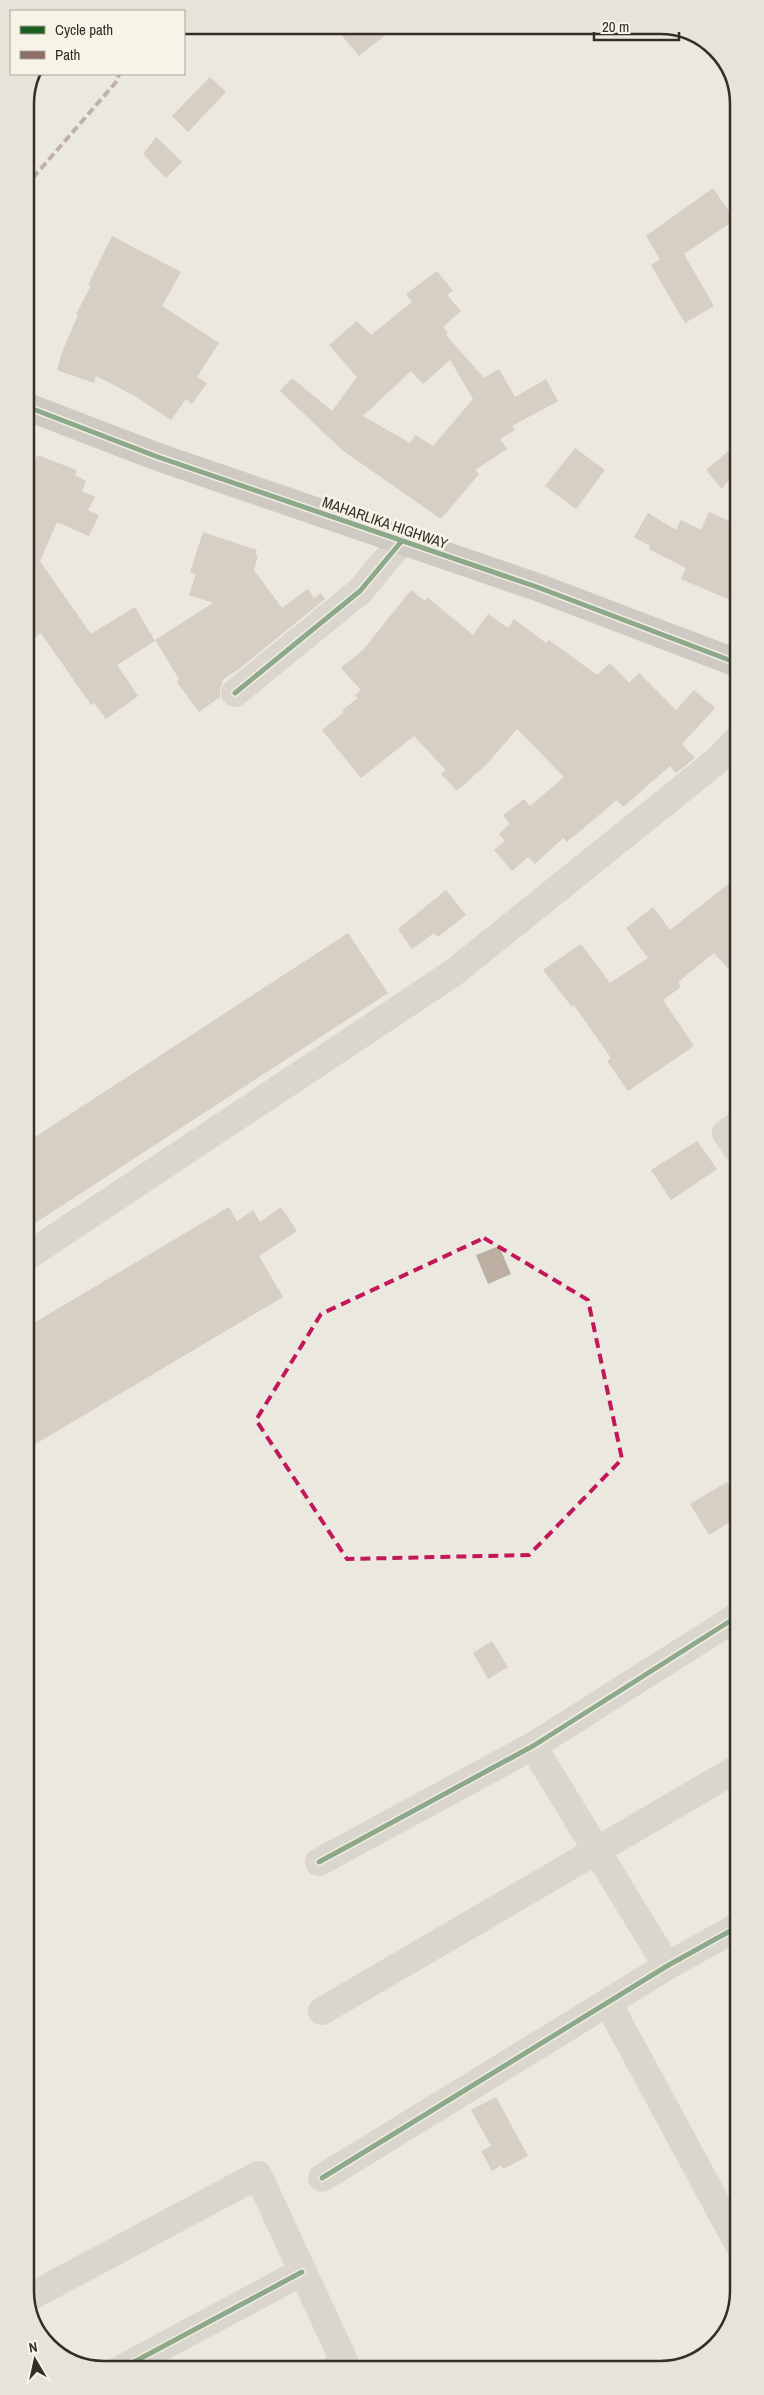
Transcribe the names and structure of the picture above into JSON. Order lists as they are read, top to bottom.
{
  "streets": {
    "highway": ["MAHARLIKA HIGHWAY"]
  },
  "legend": ["Cycle path", "Path"],
  "scale_bar": "20 m",
  "north": "top"
}
